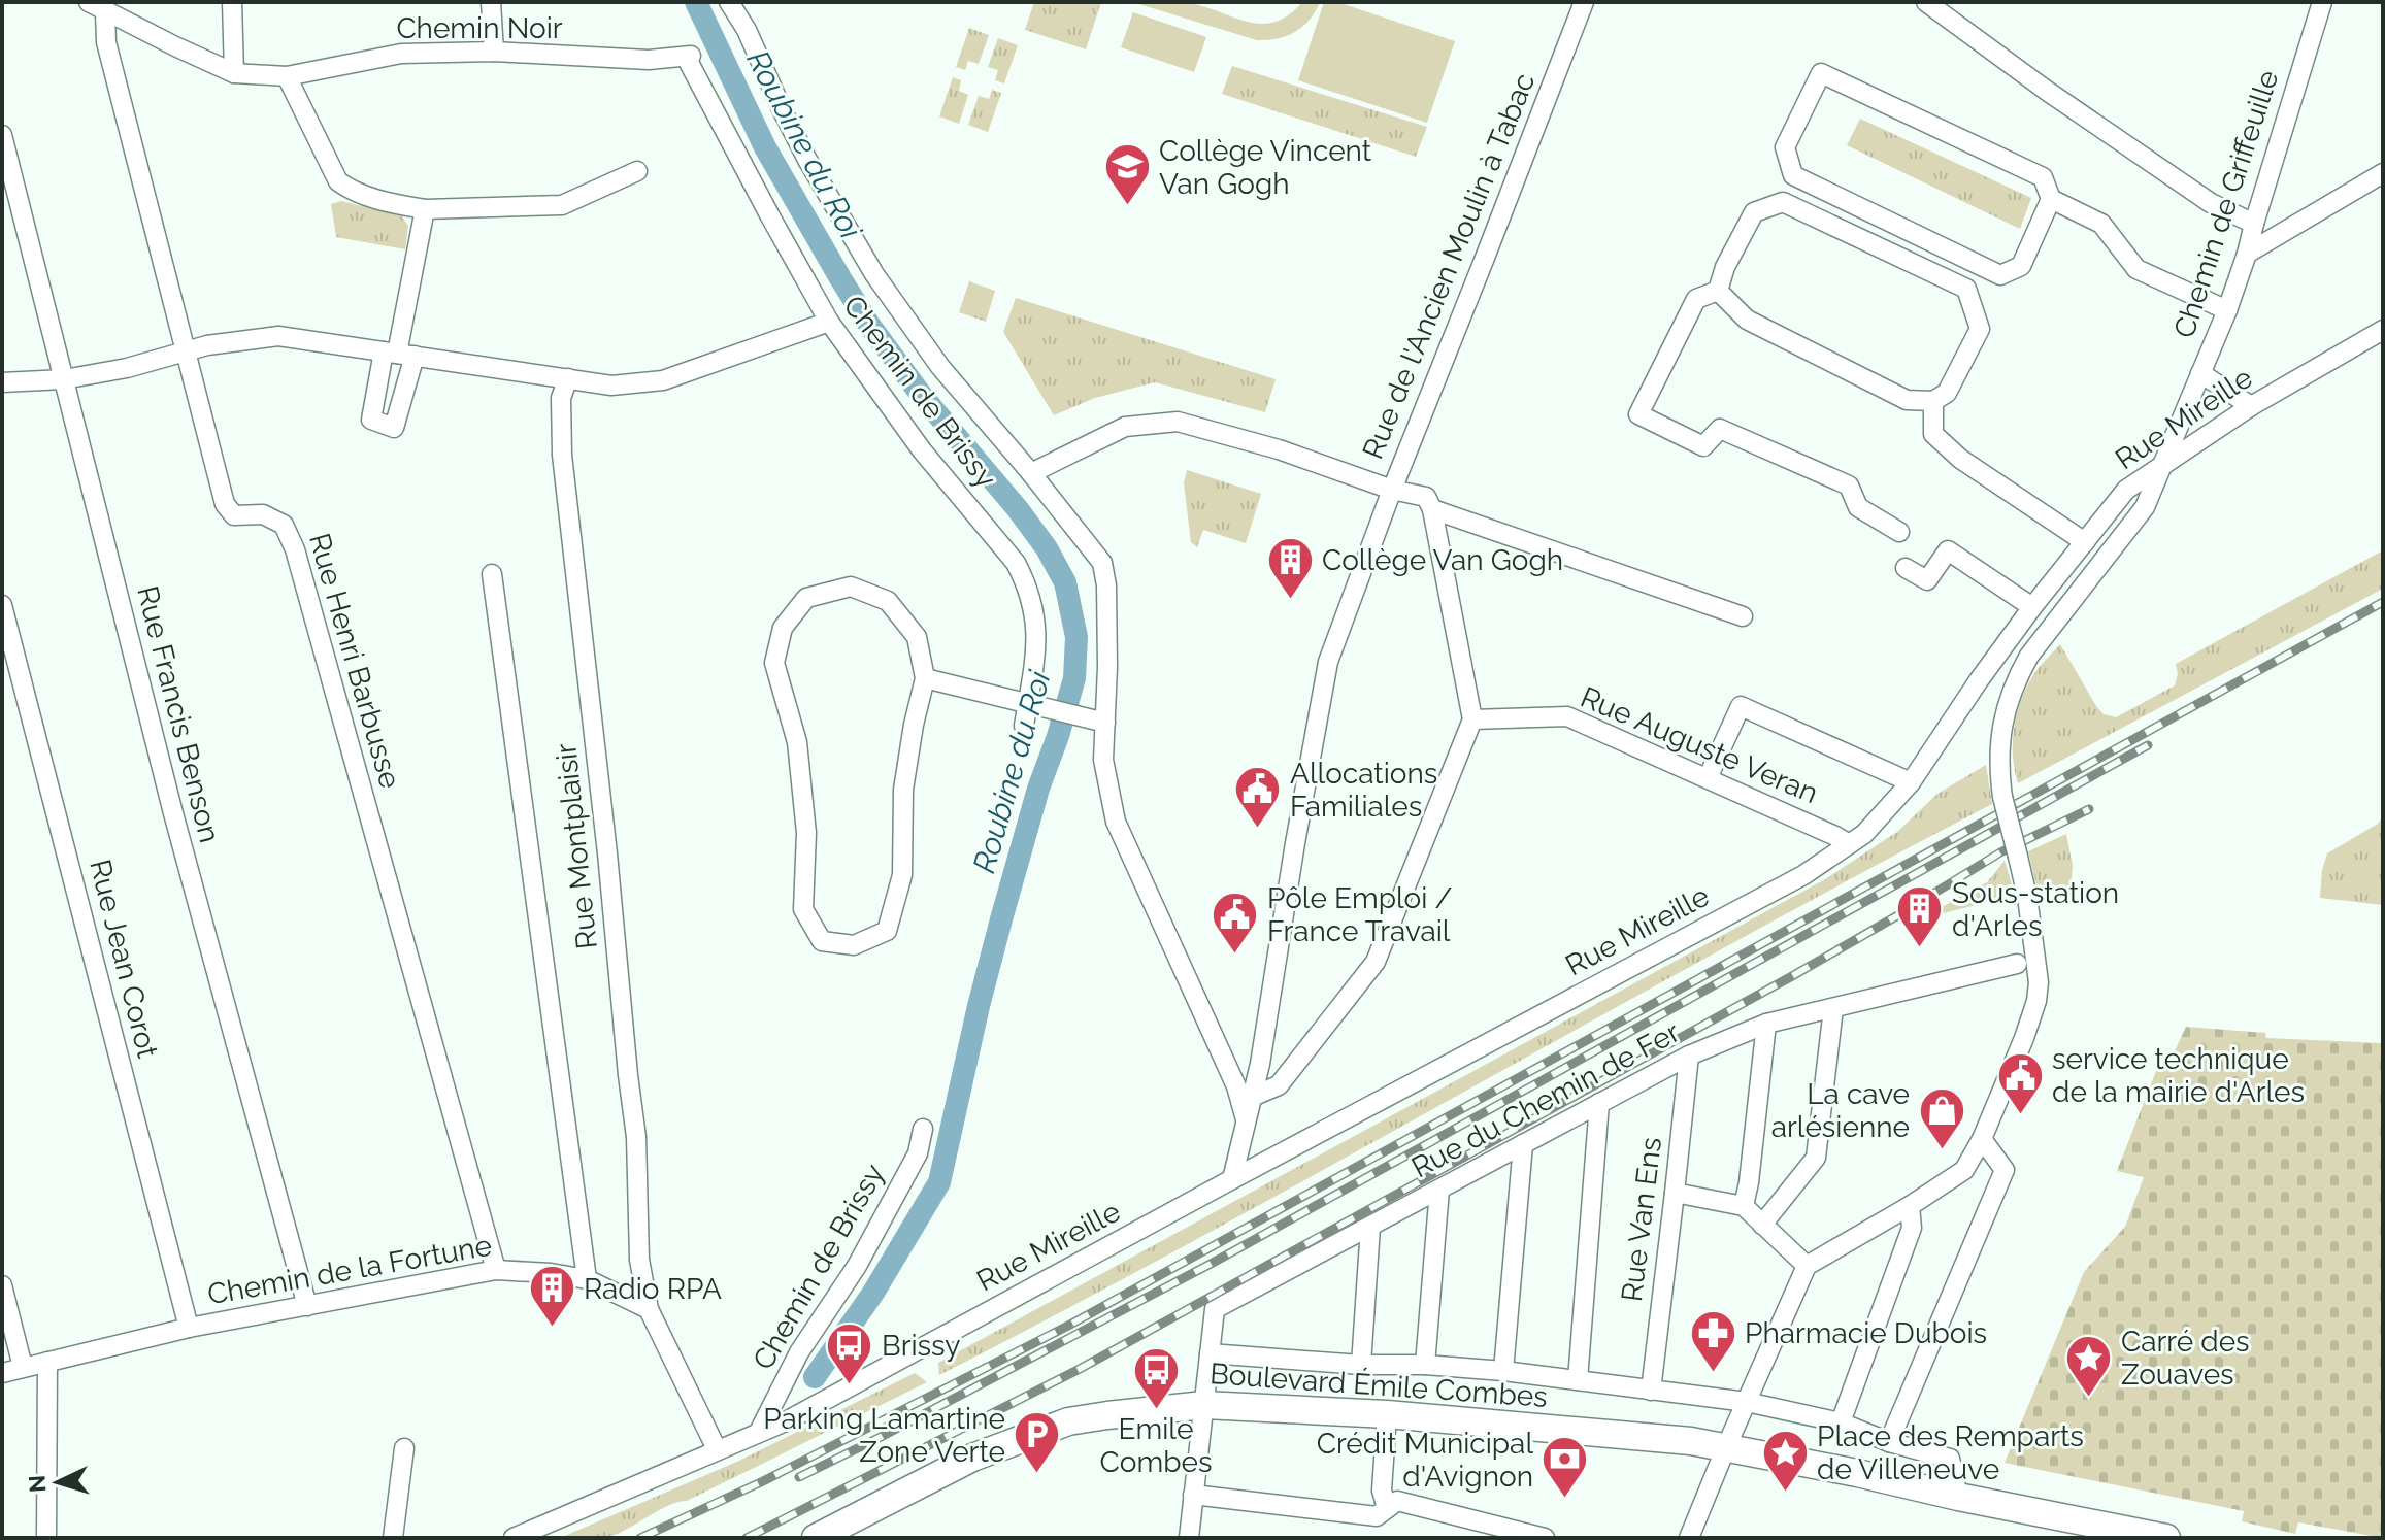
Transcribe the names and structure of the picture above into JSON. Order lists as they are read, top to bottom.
{
  "streets": {
    "main road": ["Boulevard Émile Combes"],
    "street": [
      "Chemin Noir",
      "Chemin de Griffeuille",
      "Rue de l'Ancien Moulin à Tabac",
      "Chemin de Brissy",
      "Rue Mireille",
      "Rue Henri Barbusse",
      "Rue Francis Benson",
      "Rue Auguste Veran",
      "Rue Montplaisir",
      "Rue Jean Corot",
      "Rue du Chemin de Fer",
      "Rue Van Ens",
      "Chemin de la Fortune"
    ]
  },
  "crossings": [
    ["Chemin Noir", "Chemin de Brissy"],
    ["Chemin Noir", "Rue Henri Barbusse"],
    ["Chemin de Griffeuille", "Rue Mireille"],
    ["Chemin de Brissy", "Rue Mireille"],
    ["Rue Mireille", "Rue Auguste Veran"],
    ["Rue Henri Barbusse", "Chemin de la Fortune"],
    ["Rue Francis Benson", "Chemin de la Fortune"],
    ["Rue Montplaisir", "Chemin de la Fortune"],
    ["Rue Jean Corot", "Chemin de la Fortune"],
    ["Rue du Chemin de Fer", "Rue Van Ens"],
    ["Rue du Chemin de Fer", "Boulevard Émile Combes"],
    ["Rue Van Ens", "Boulevard Émile Combes"]
  ],
  "water": ["Roubine du Roi"],
  "places": {
    "school or university": ["Collège Vincent Van Gogh"],
    "building": ["Collège Van Gogh", "Sous-station d'Arles", "Radio RPA"],
    "public building": ["Allocations Familiales", "Pôle Emploi / France Travail", "service technique de la mairie d'Arles"],
    "shop": ["La cave arlésienne"],
    "pharmacy": ["Pharmacie Dubois"],
    "bus stop": ["Brissy", "Emile Combes"],
    "place": ["Carré des Zouaves", "Place des Remparts de Villeneuve"],
    "parking": ["Parking Lamartine Zone Verte"],
    "bank": ["Crédit Municipal d'Avignon"]
  },
  "north": "left"
}
